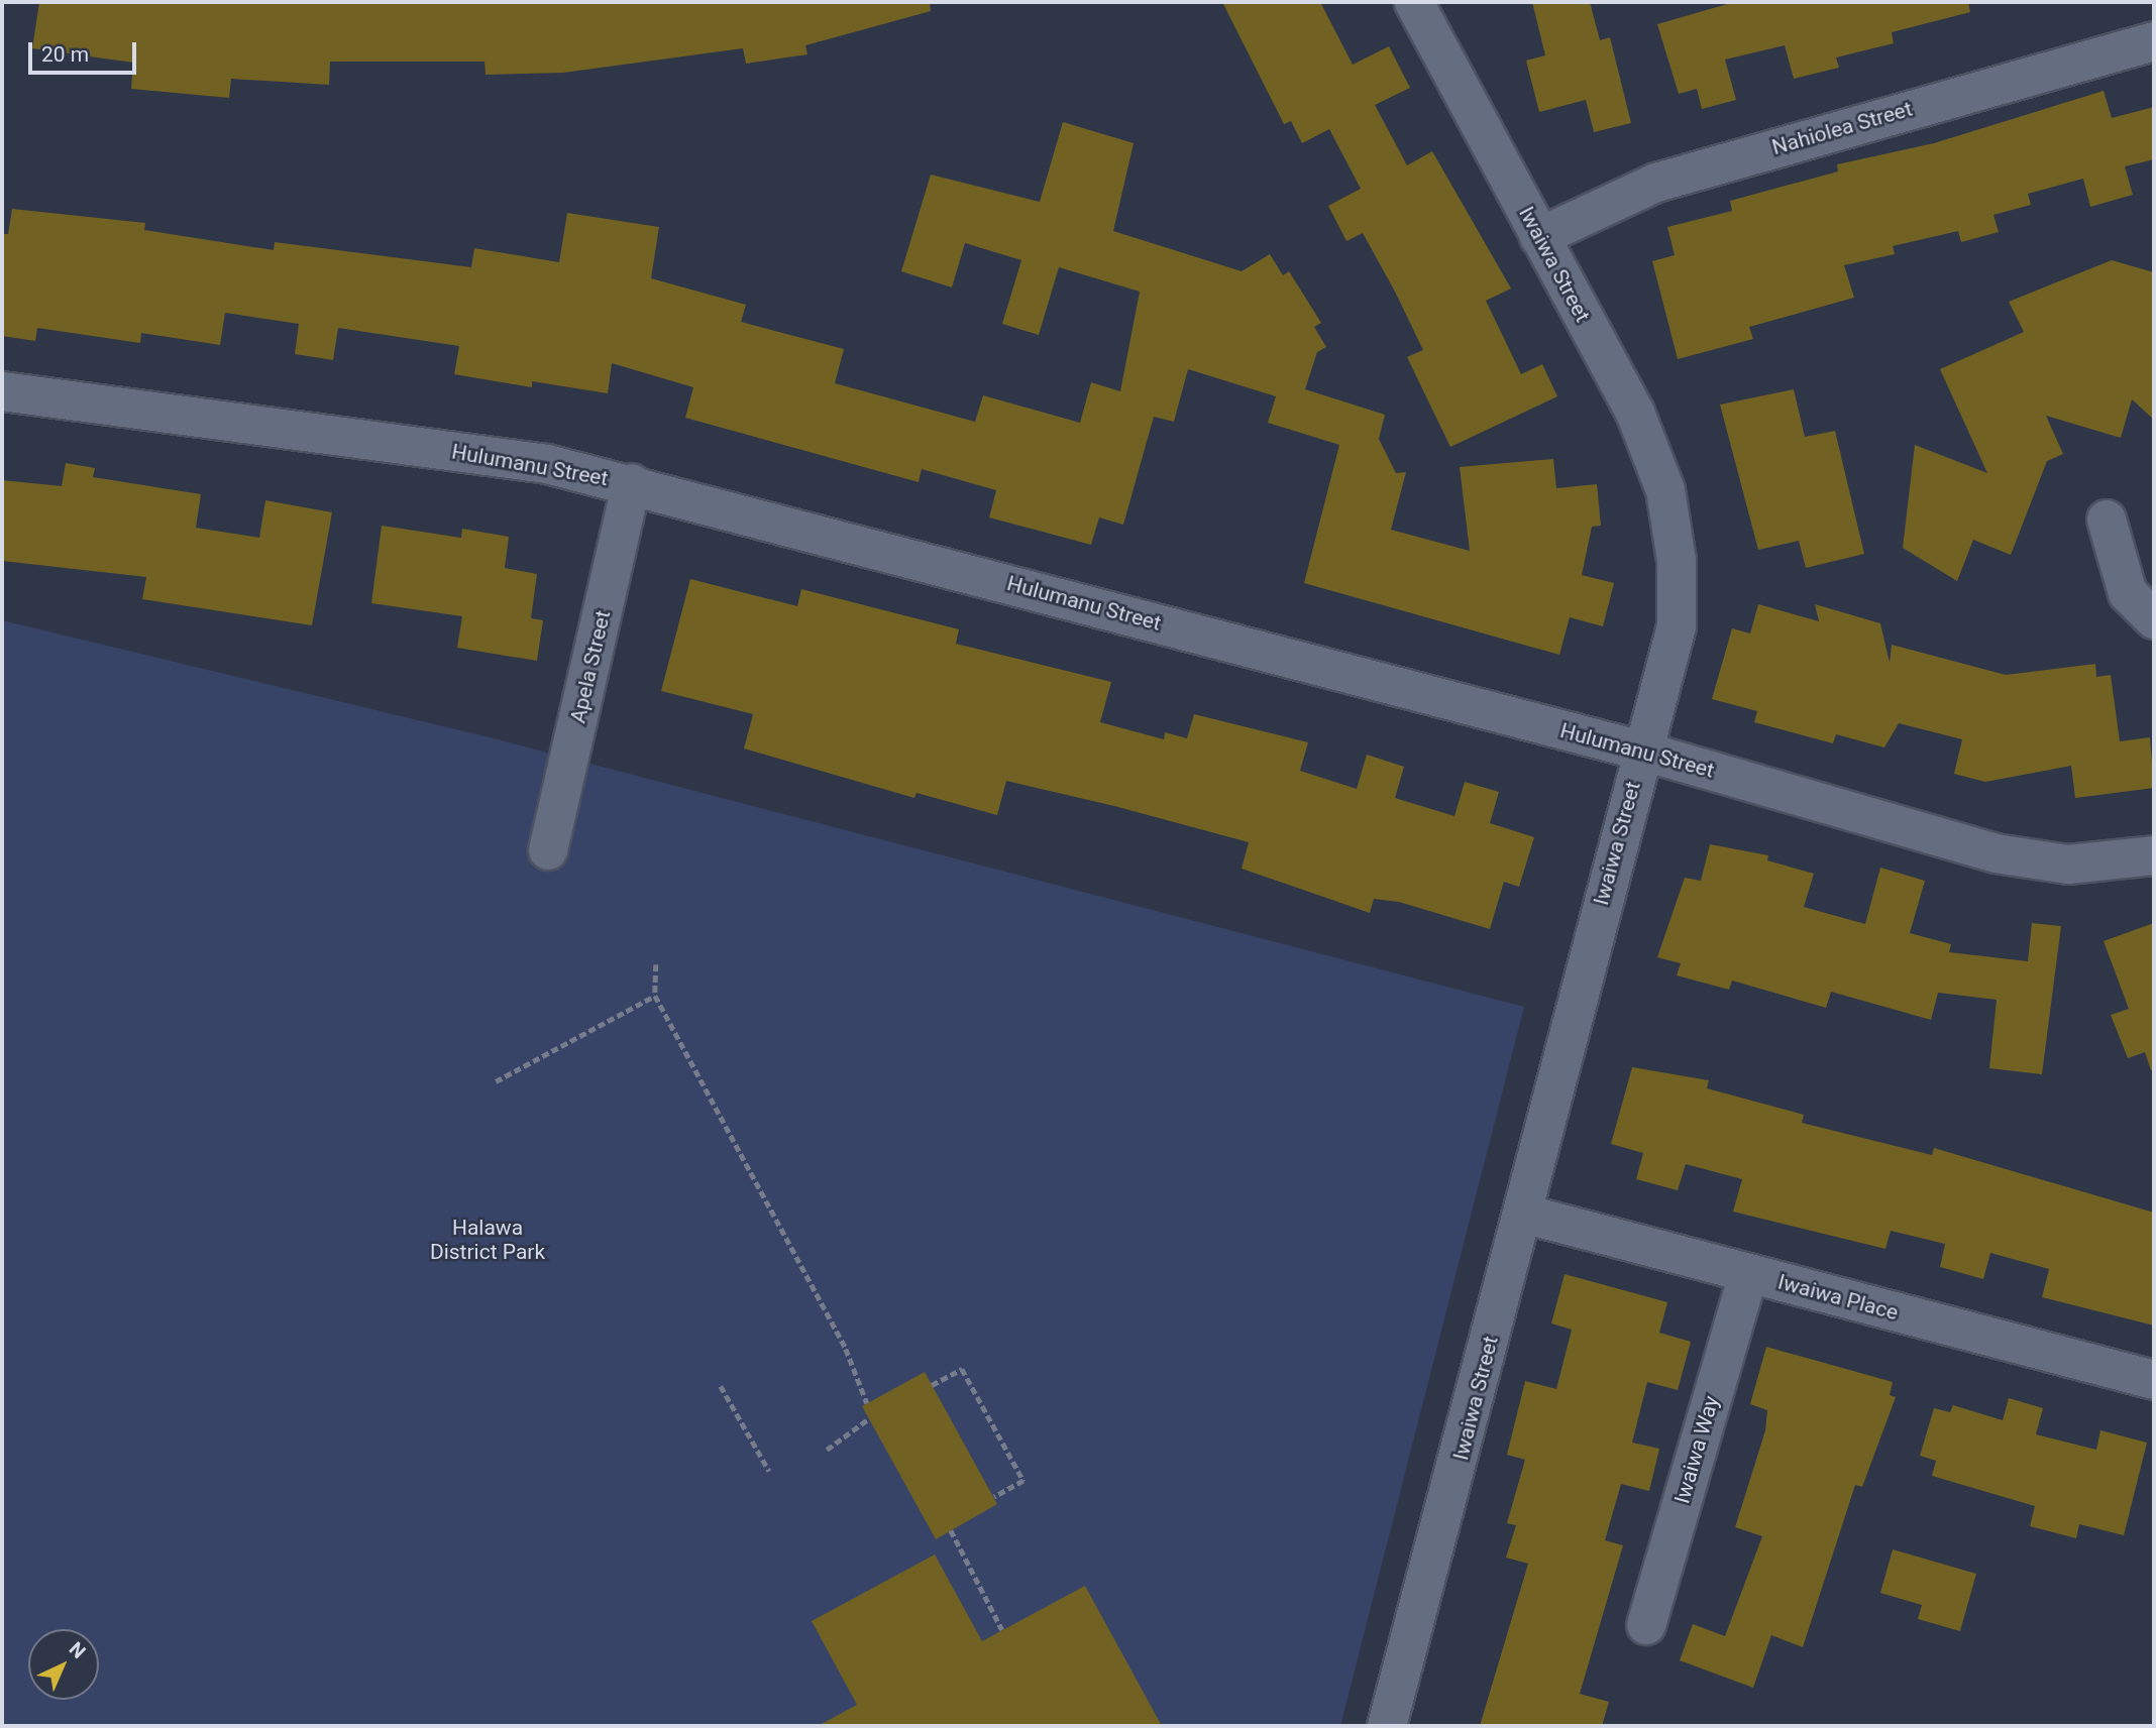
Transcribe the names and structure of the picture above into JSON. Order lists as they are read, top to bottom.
{
  "streets": {
    "street": [
      "Nahiolea Street",
      "Iwaiwa Street",
      "Hulumanu Street",
      "Apela Street",
      "Iwaiwa Place",
      "Iwaiwa Way"
    ]
  },
  "crossings": [
    ["Nahiolea Street", "Iwaiwa Street"],
    ["Iwaiwa Street", "Hulumanu Street"],
    ["Iwaiwa Street", "Iwaiwa Place"],
    ["Hulumanu Street", "Apela Street"],
    ["Iwaiwa Place", "Iwaiwa Way"]
  ],
  "parks": ["Halawa District Park"],
  "scale_bar": "20 m",
  "north": "top right"
}
